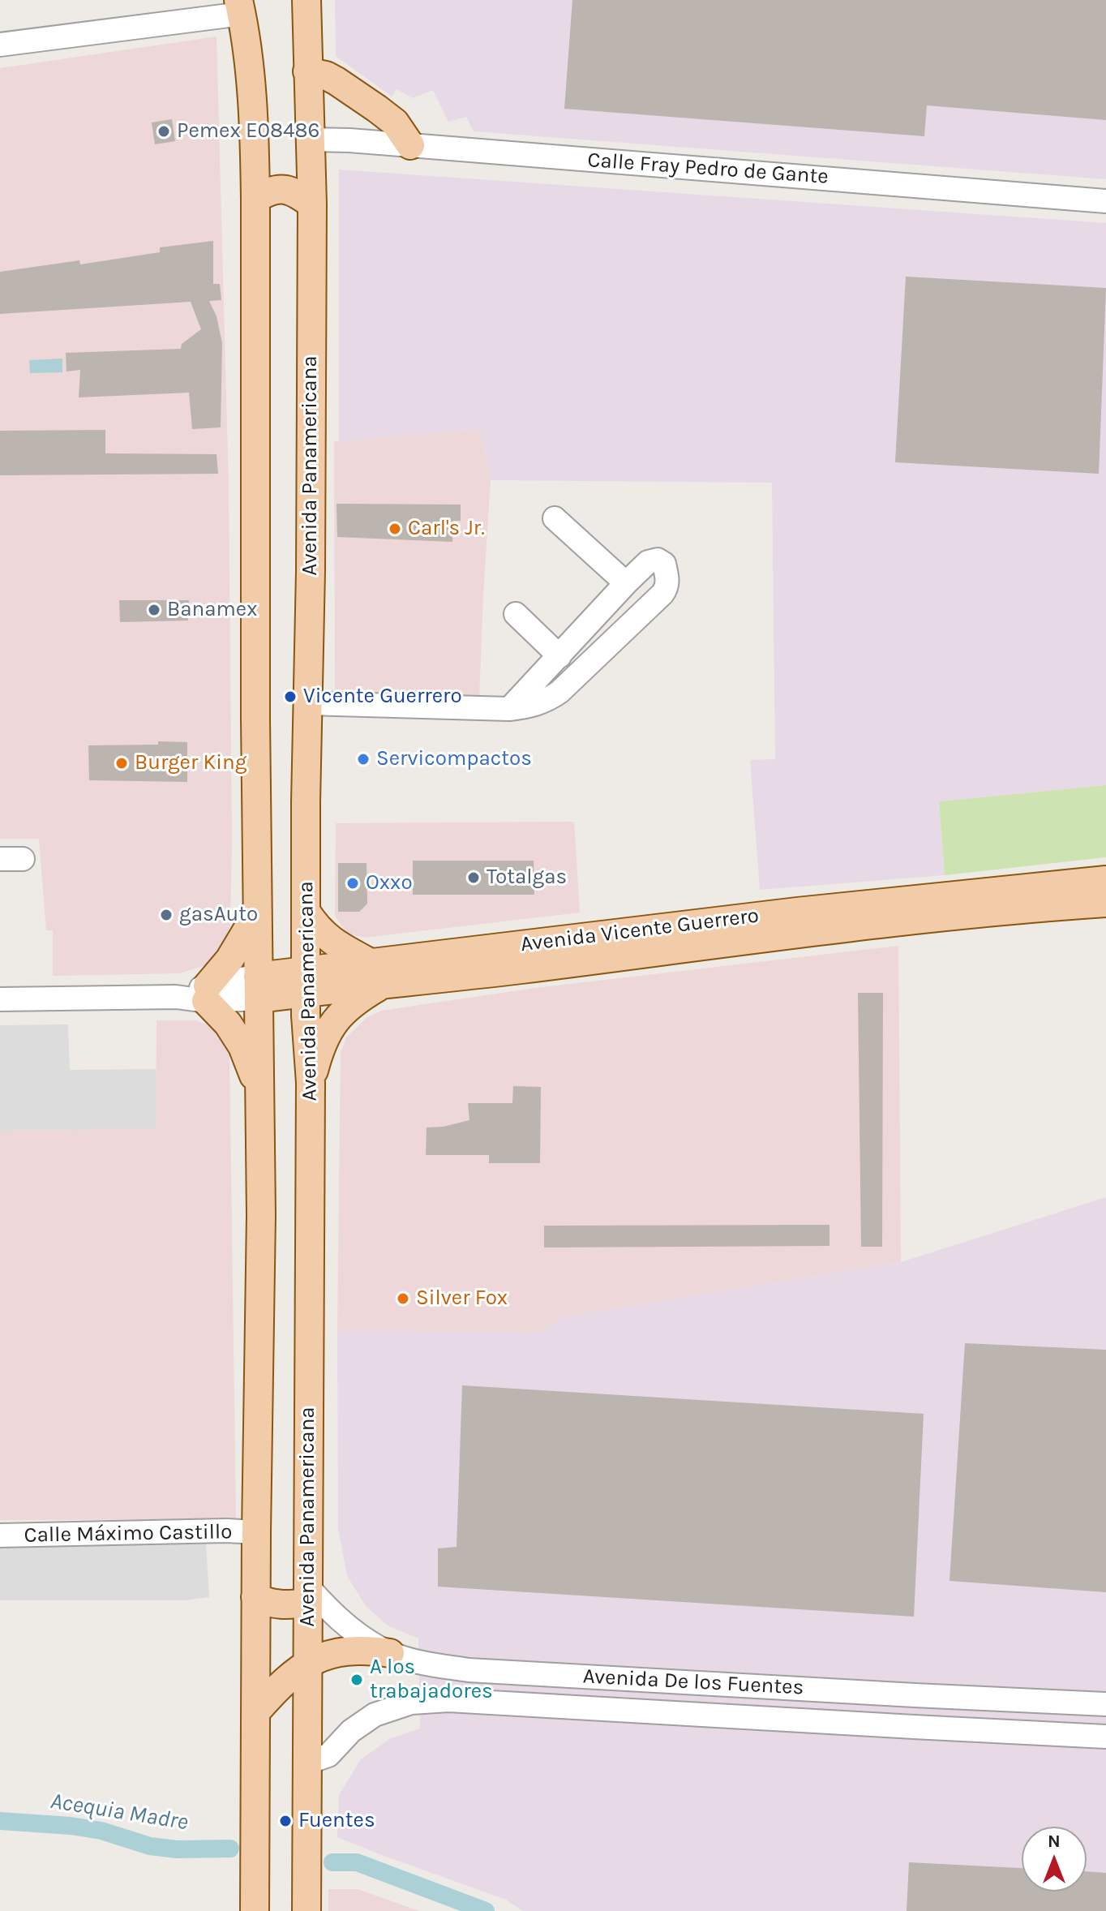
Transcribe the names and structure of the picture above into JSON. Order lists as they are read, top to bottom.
{
  "streets": {
    "main road": ["Avenida Panamericana", "Avenida Vicente Guerrero"],
    "street": ["Calle Fray Pedro de Gante", "Calle Máximo Castillo", "Avenida De los Fuentes"]
  },
  "crossings": [
    ["Calle Fray Pedro de Gante", "Avenida Panamericana"],
    ["Avenida Panamericana", "Avenida Vicente Guerrero"],
    ["Avenida Panamericana", "Avenida De los Fuentes"]
  ],
  "water": ["Acequia Madre"],
  "places": [
    "Pemex E08486",
    "Carl's Jr.",
    "Banamex",
    "Vicente Guerrero",
    "Servicompactos",
    "Burger King",
    "Totalgas",
    "Oxxo",
    "gasAuto",
    "Silver Fox",
    "A los trabajadores",
    "Fuentes"
  ],
  "north": "top"
}
